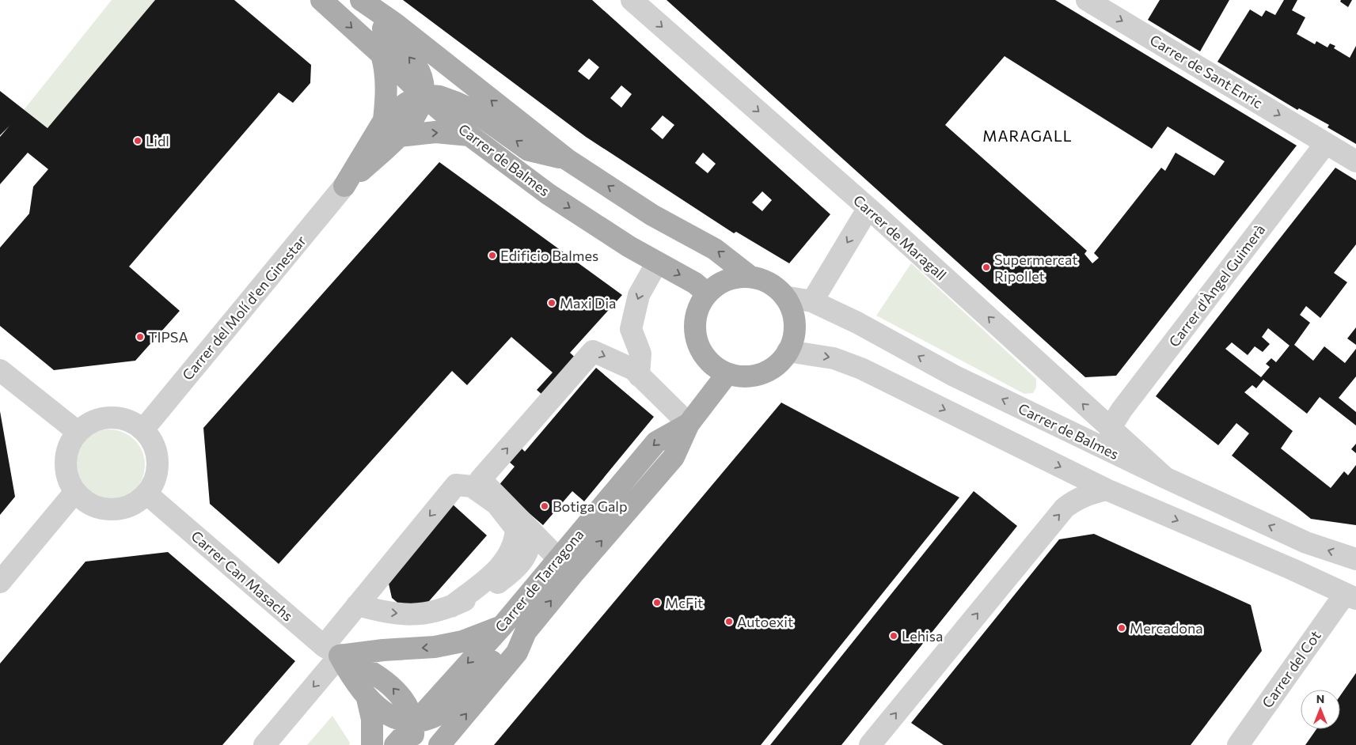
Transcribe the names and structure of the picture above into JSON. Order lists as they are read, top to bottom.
{
  "streets": {
    "main road": ["Carrer de Balmes", "Carrer de Tarragona"],
    "street": [
      "Carrer de Sant Enric",
      "Carrer de Maragall",
      "Carrer d'Àngel Guimerà",
      "Carrer del Molí d'en Ginestar",
      "Carrer Can Masachs",
      "Carrer del Cot"
    ]
  },
  "crossings": [
    ["Carrer de Sant Enric", "Carrer d'Àngel Guimerà"],
    ["Carrer de Balmes", "Carrer de Maragall"],
    ["Carrer de Balmes", "Carrer de Tarragona"],
    ["Carrer de Maragall", "Carrer d'Àngel Guimerà"],
    ["Carrer del Molí d'en Ginestar", "Carrer Can Masachs"]
  ],
  "one_way": ["Carrer de Sant Enric"],
  "districts": ["MARAGALL"],
  "places": [
    "Lidl",
    "Edificio Balmes",
    "Supermercat Ripollet",
    "Maxi Dia",
    "TIPSA",
    "Botiga Galp",
    "McFit",
    "Autoexit",
    "Mercadona",
    "Lehisa"
  ],
  "north": "top"
}
